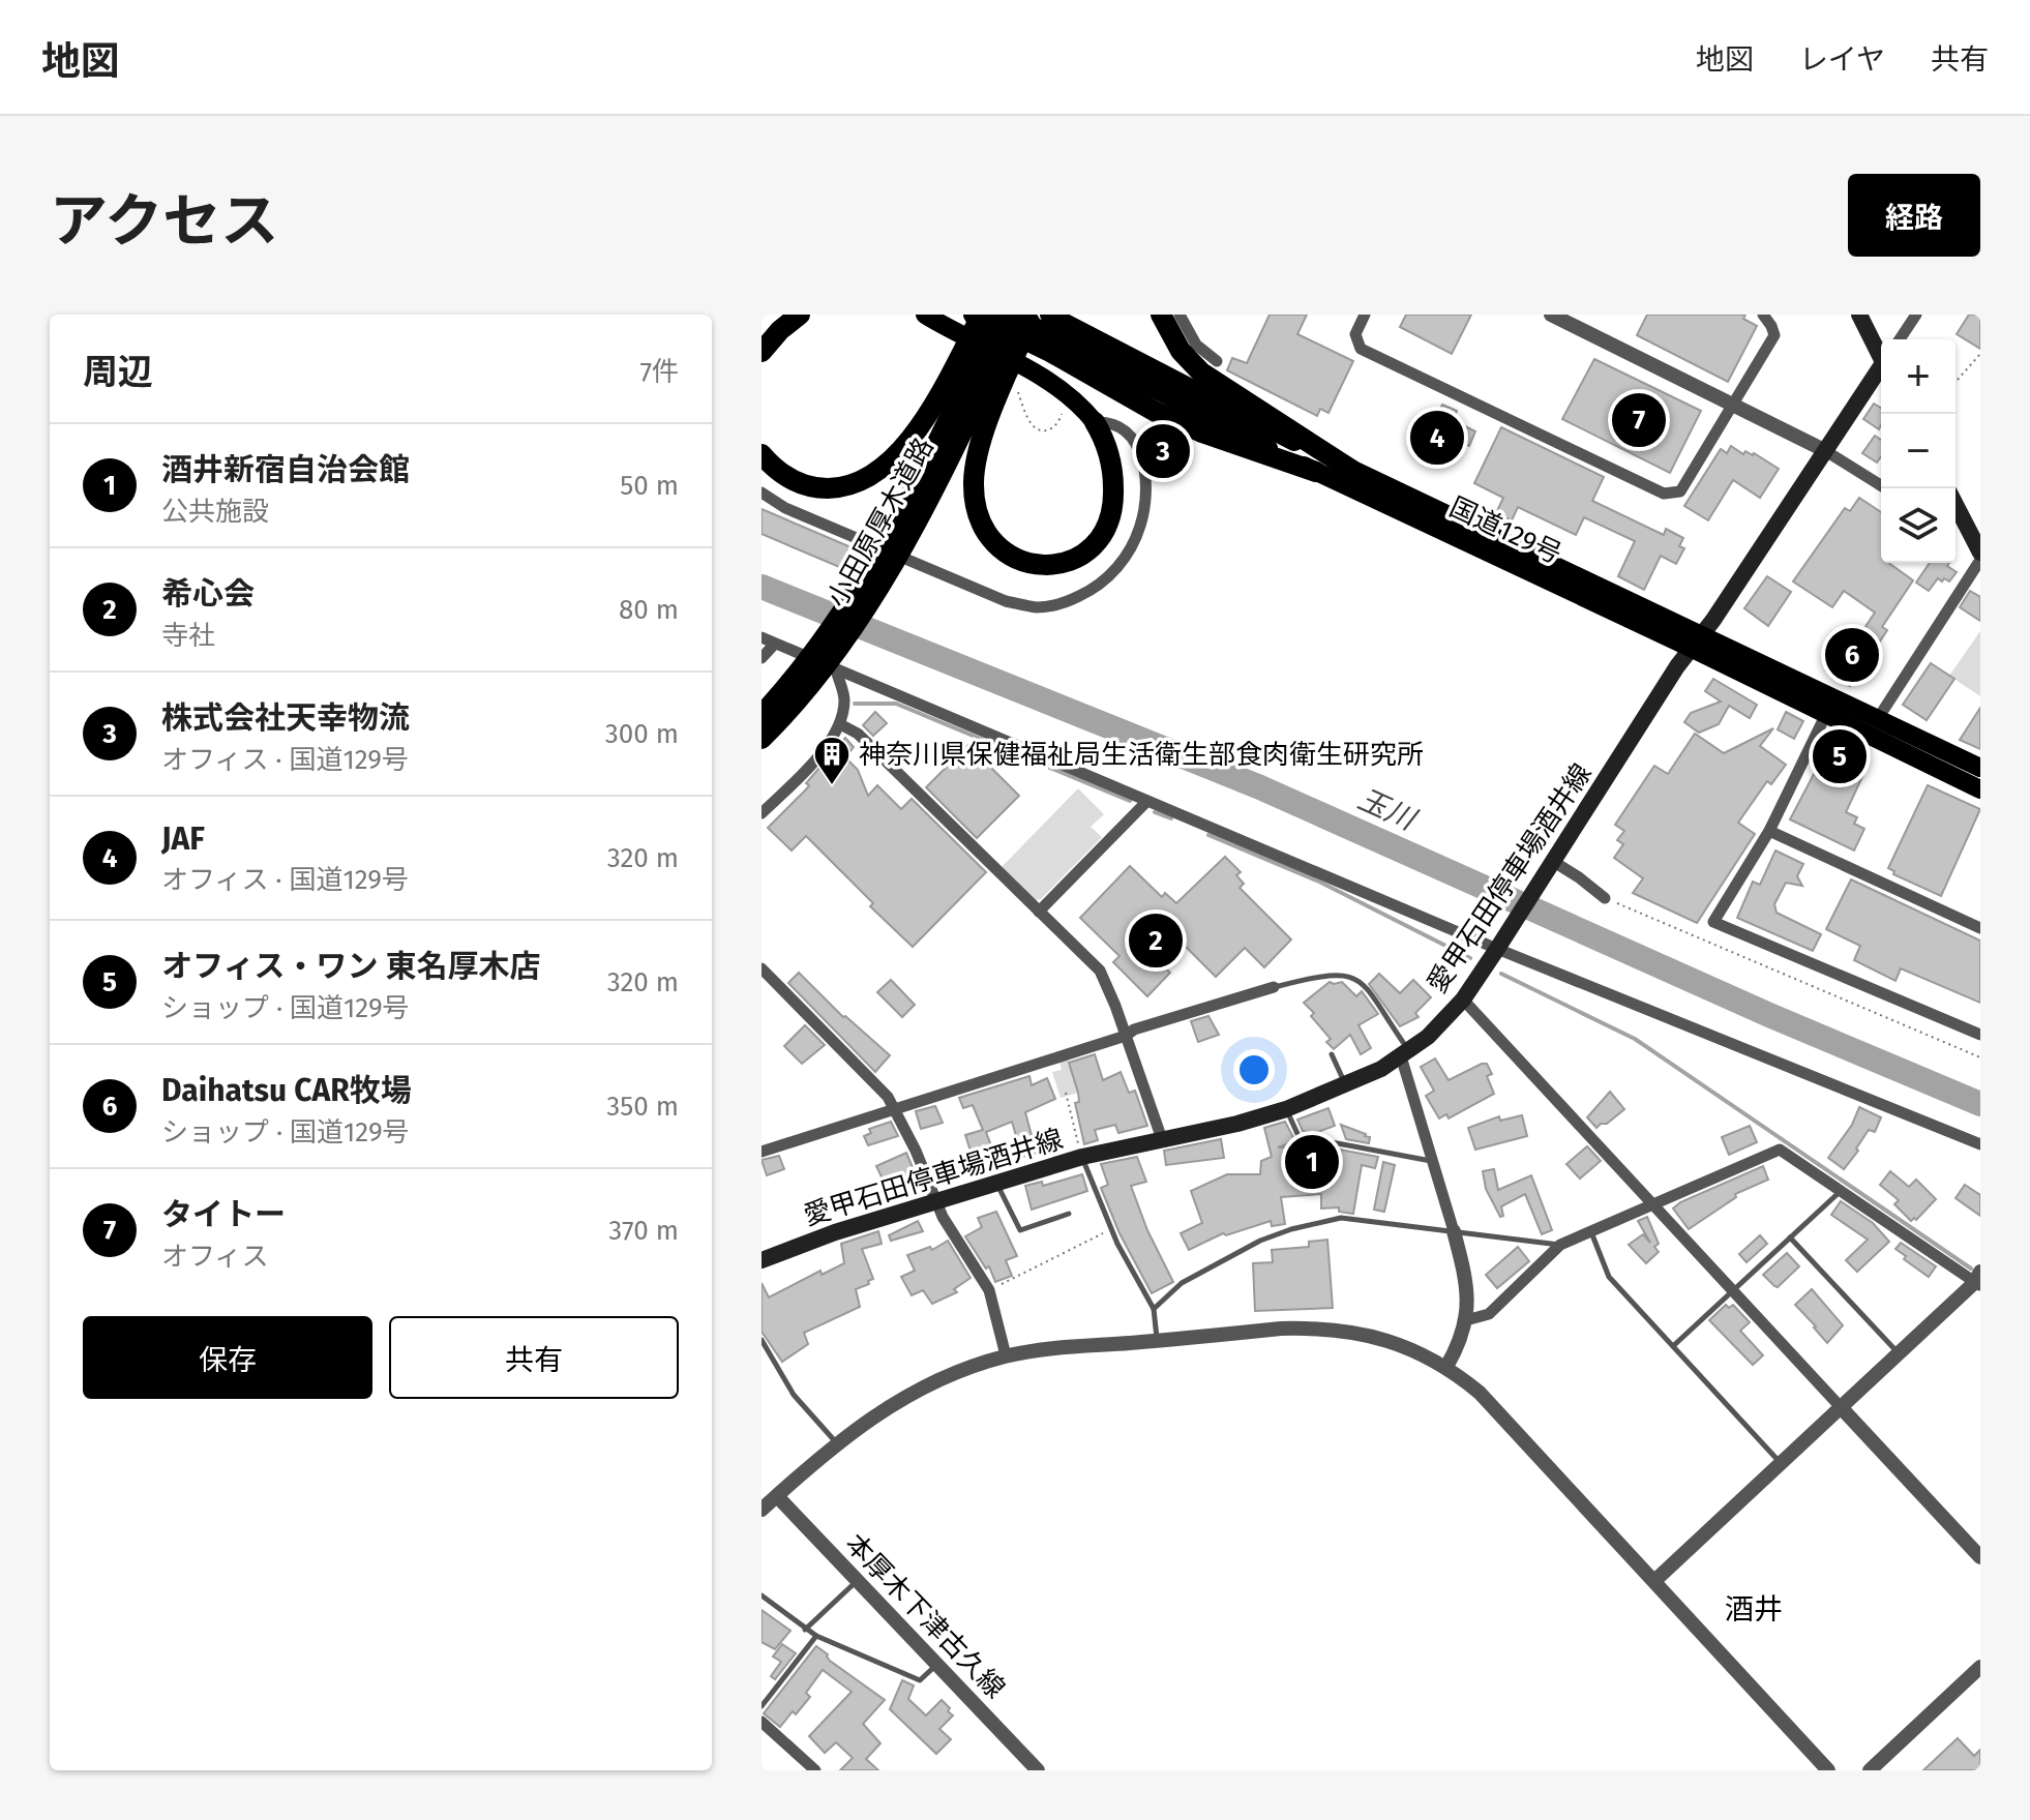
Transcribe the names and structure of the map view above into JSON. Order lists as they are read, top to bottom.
{
  "streets": {
    "highway": ["小田原厚木道路", "国道129号"],
    "main road": ["愛甲石田停車場酒井線"],
    "street": ["本厚木下津古久線"]
  },
  "crossings": [
    ["国道129号", "愛甲石田停車場酒井線"]
  ],
  "districts": ["酒井"],
  "water": ["玉川"],
  "places": {
    "building": ["神奈川県保健福祉局生活衛生部食肉衛生研究所"]
  },
  "page": {
    "header": "地図",
    "nav": ["地図", "レイヤ", "共有"],
    "title": "アクセス",
    "buttons": [
      "経路",
      ["保存", "共有"]
    ],
    "heading": ["周辺", "7件"],
    "map_buttons": ["+", "−"],
    "pins": [
      "7",
      "4",
      "3",
      "6",
      "5",
      "2",
      "1"
    ],
    "list": [
      {
        "mark": "1",
        "name": "酒井新宿自治会館",
        "note": "公共施設",
        "value": "50 m"
      },
      {
        "mark": "2",
        "name": "希心会",
        "note": "寺社",
        "value": "80 m"
      },
      {
        "mark": "3",
        "name": "株式会社天幸物流",
        "note": "オフィス · 国道129号",
        "value": "300 m"
      },
      {
        "mark": "4",
        "name": "JAF",
        "note": "オフィス · 国道129号",
        "value": "320 m"
      },
      {
        "mark": "5",
        "name": "オフィス・ワン 東名厚木店",
        "note": "ショップ · 国道129号",
        "value": "320 m"
      },
      {
        "mark": "6",
        "name": "Daihatsu CAR牧場",
        "note": "ショップ · 国道129号",
        "value": "350 m"
      },
      {
        "mark": "7",
        "name": "タイトー",
        "note": "オフィス",
        "value": "370 m"
      }
    ]
  }
}
